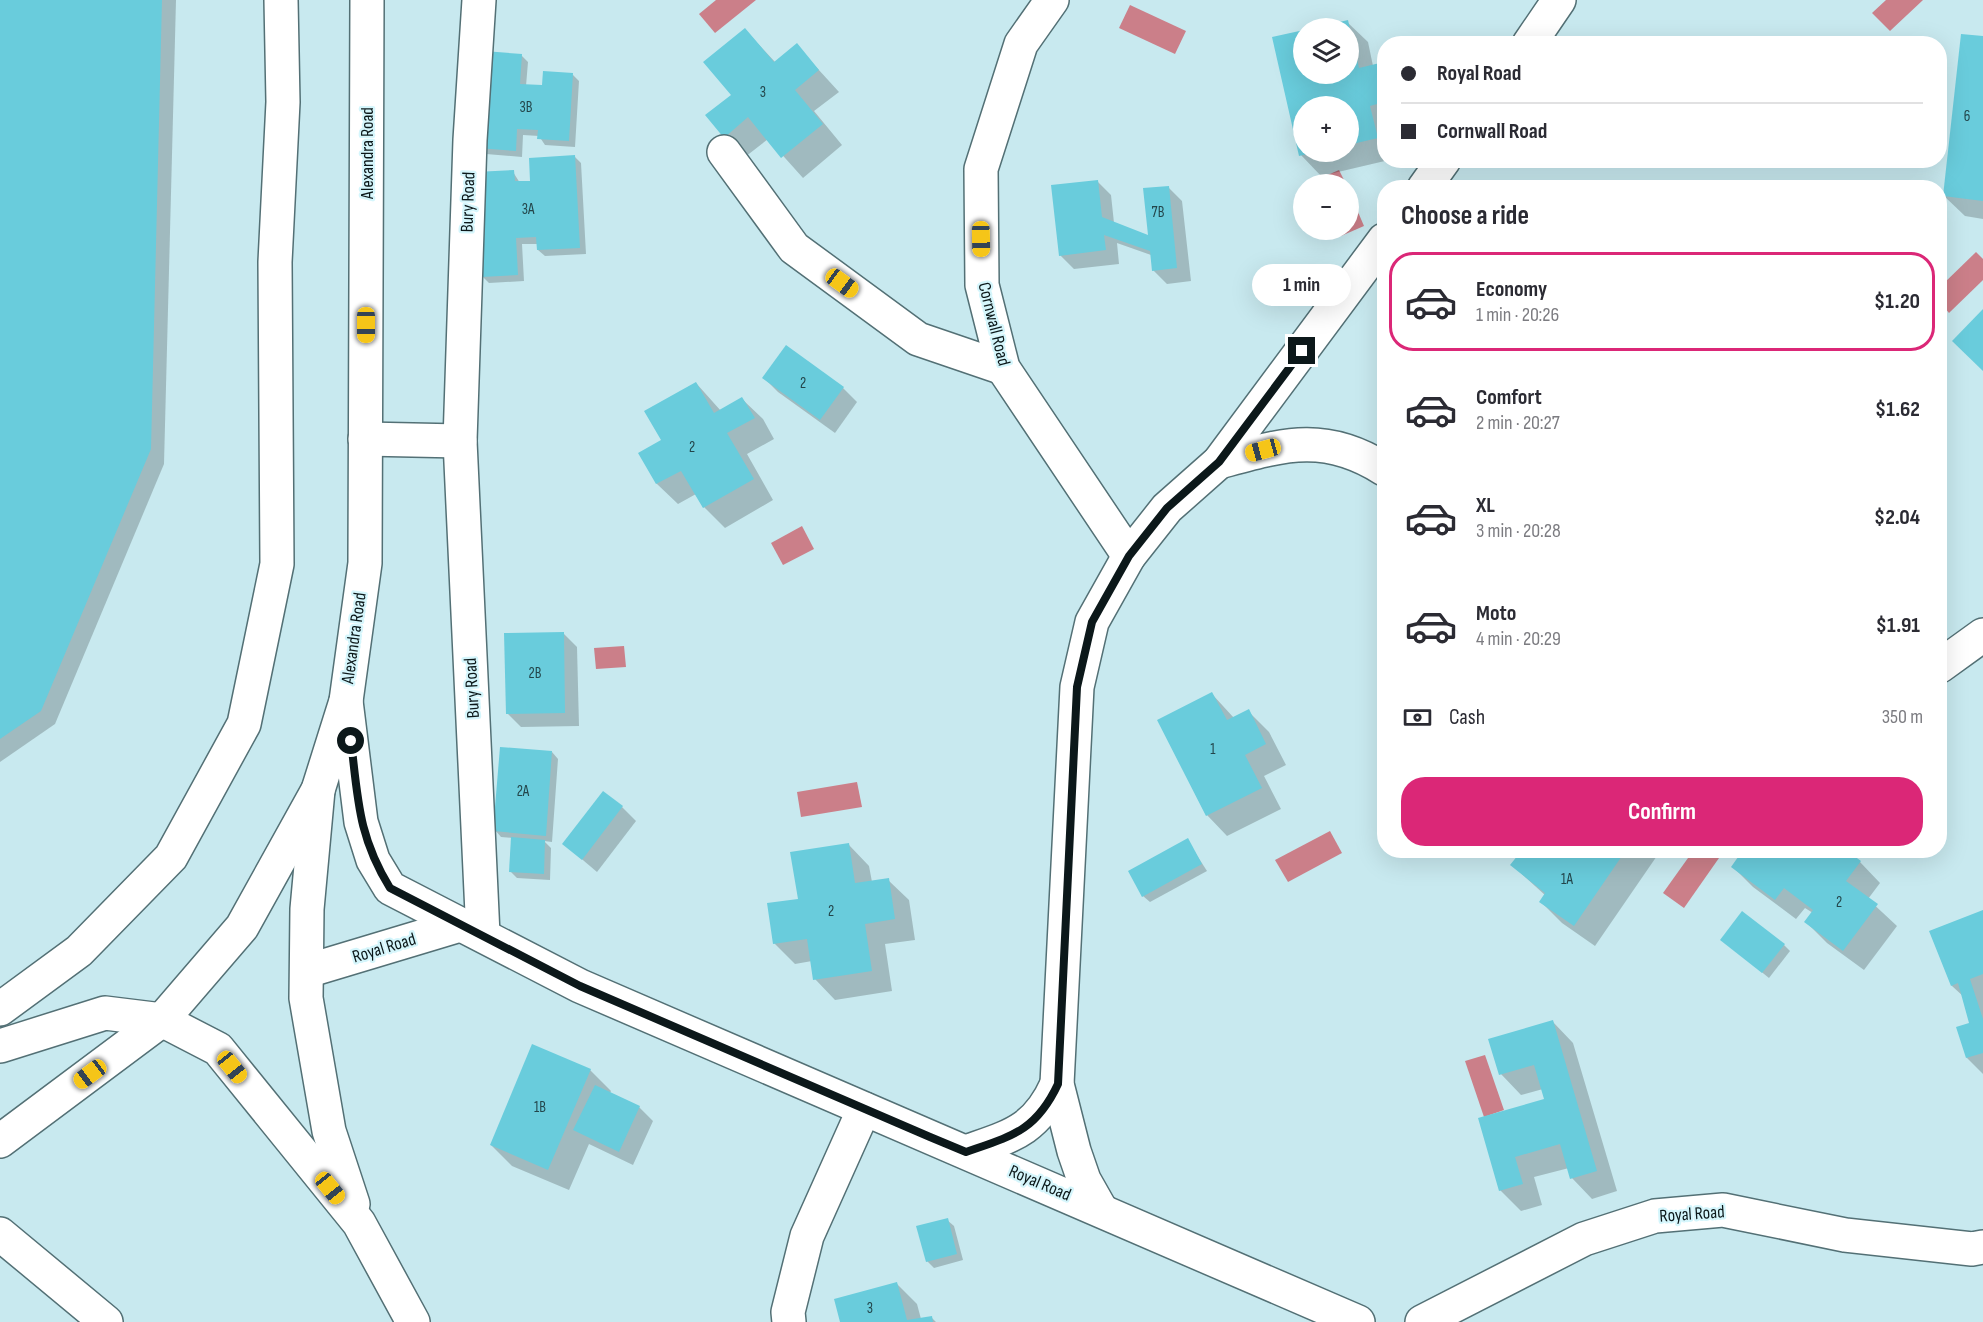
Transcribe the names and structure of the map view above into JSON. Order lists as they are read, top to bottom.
{
  "streets": {
    "main road": [
      "Alexandra Road",
      "Bury Road",
      "Cornwall Road",
      "Royal Road"
    ]
  },
  "crossings": [
    ["Alexandra Road", "Royal Road"],
    ["Bury Road", "Royal Road"]
  ],
  "house_numbers": [
    "3",
    "3B",
    "6",
    "3A",
    "7B",
    "2",
    "2",
    "2B",
    "1",
    "2A",
    "1A",
    "2",
    "2",
    "1B",
    "3"
  ],
  "page": {
    "map_buttons": ["+", "−"],
    "banner": ["Royal Road", "Cornwall Road"],
    "heading": "Choose a ride",
    "list": [
      {
        "name": "Economy",
        "note": "1 min · 20:26",
        "value": "$1.20"
      },
      {
        "name": "Comfort",
        "note": "2 min · 20:27",
        "value": "$1.62"
      },
      {
        "name": "XL",
        "note": "3 min · 20:28",
        "value": "$2.04"
      },
      {
        "name": "Moto",
        "note": "4 min · 20:29",
        "value": "$1.91"
      }
    ],
    "bubble": "1 min",
    "pay": ["Cash", "350 m"],
    "buttons": "Confirm"
  }
}
